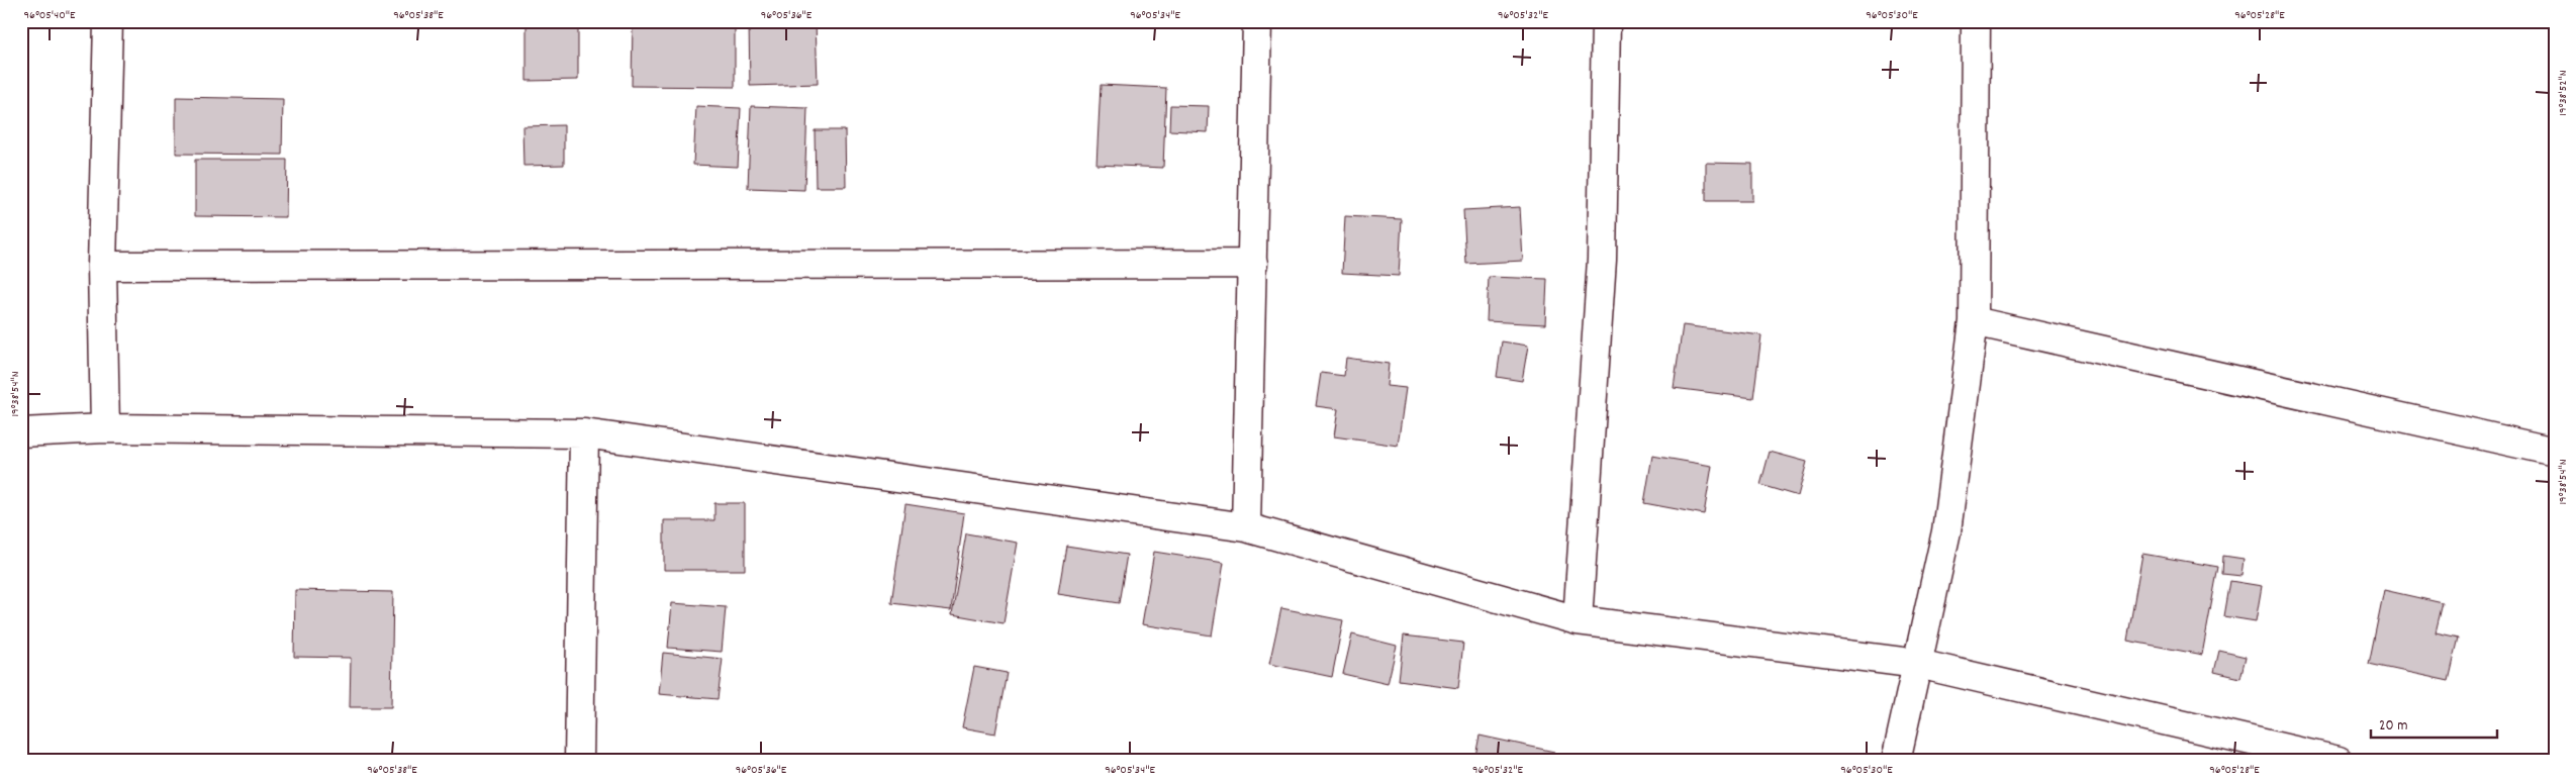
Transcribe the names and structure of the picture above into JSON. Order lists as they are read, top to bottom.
{
  "scale_bar": "20 m",
  "coordinates": [
    "96°05'40\"E",
    "96°05'38\"E",
    "96°05'36\"E",
    "96°05'34\"E",
    "96°05'32\"E",
    "96°05'30\"E",
    "96°05'28\"E",
    "19°38'52\"N",
    "19°38'54\"N"
  ]
}
